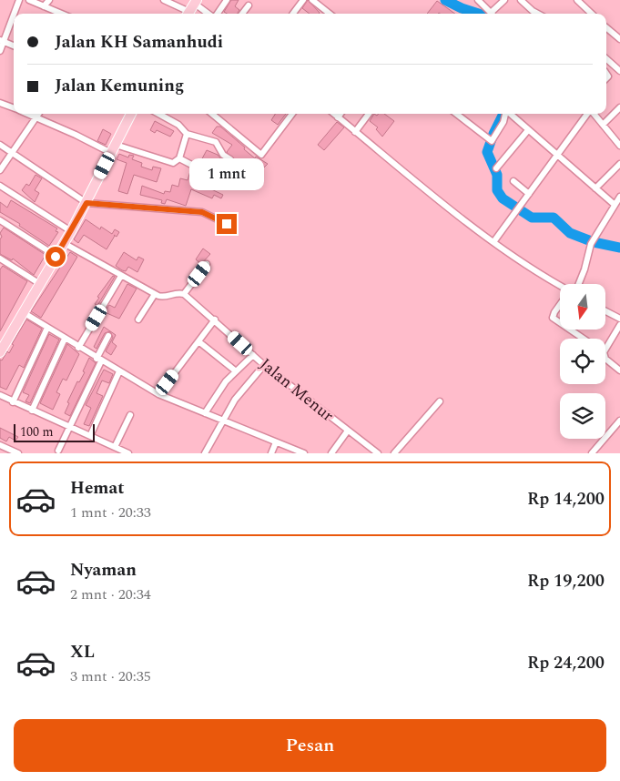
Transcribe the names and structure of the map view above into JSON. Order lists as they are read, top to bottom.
{
  "streets": {
    "street": ["Jalan Menur"]
  },
  "scale_bar": "100 m",
  "north": "bottom",
  "page": {
    "banner": ["Jalan KH Samanhudi", "Jalan Kemuning"],
    "bubble": "1 mnt",
    "scale": "100 m",
    "list": [
      {
        "name": "Hemat",
        "note": "1 mnt · 20:33",
        "value": "Rp 14,200"
      },
      {
        "name": "Nyaman",
        "note": "2 mnt · 20:34",
        "value": "Rp 19,200"
      },
      {
        "name": "XL",
        "note": "3 mnt · 20:35",
        "value": "Rp 24,200"
      }
    ],
    "buttons": "Pesan"
  }
}
